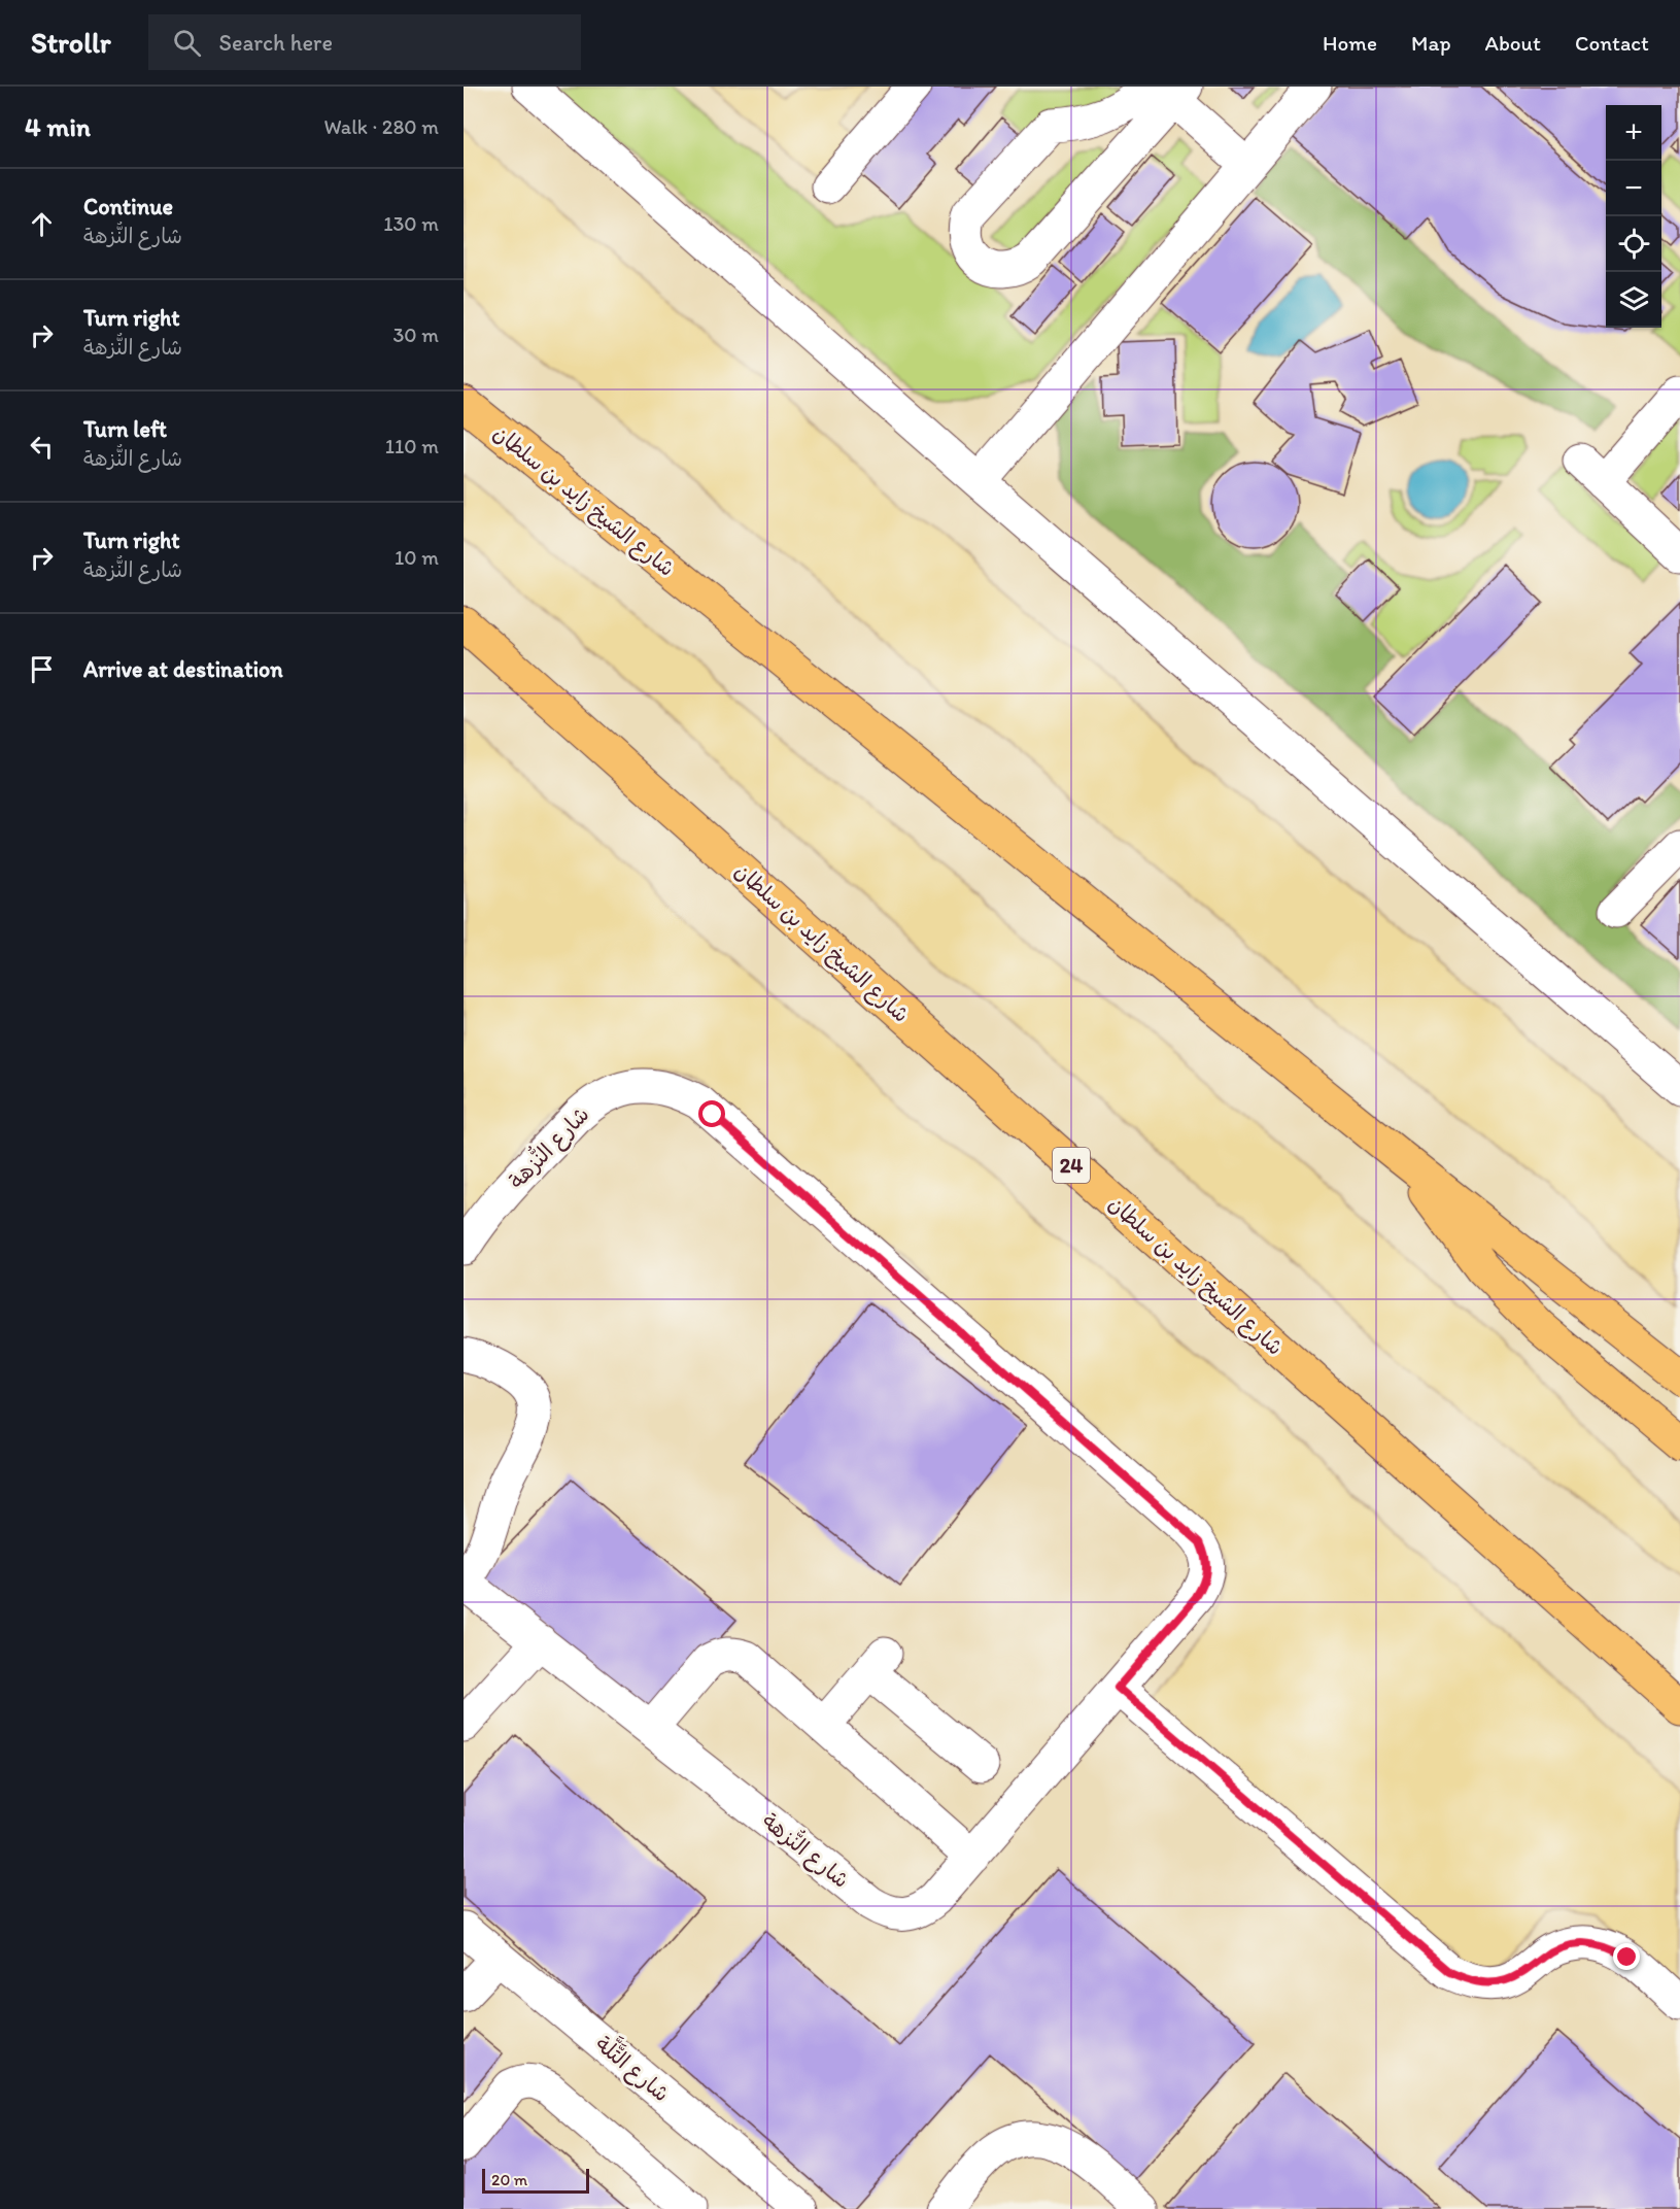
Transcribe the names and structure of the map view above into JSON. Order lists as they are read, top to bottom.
{
  "streets": {
    "highway": ["شارع الشيخ زايد بن سلطان", "24"],
    "street": ["شارع النُّزهة", "شارع التَّلَّة"]
  },
  "scale_bar": "20 m",
  "page": {
    "header": "Strollr",
    "search": "Search here",
    "nav": [
      "Home",
      "Map",
      "About",
      "Contact"
    ],
    "heading": ["4 min", "Walk · 280 m"],
    "map_buttons": ["+", "−"],
    "list": [
      ["Continue", "شارع النُّزهة", "130 m"],
      ["Turn right", "شارع النُّزهة", "30 m"],
      ["Turn left", "شارع النُّزهة", "110 m"],
      ["Turn right", "شارع النُّزهة", "10 m"],
      "Arrive at destination"
    ],
    "scale": "20 m"
  }
}
